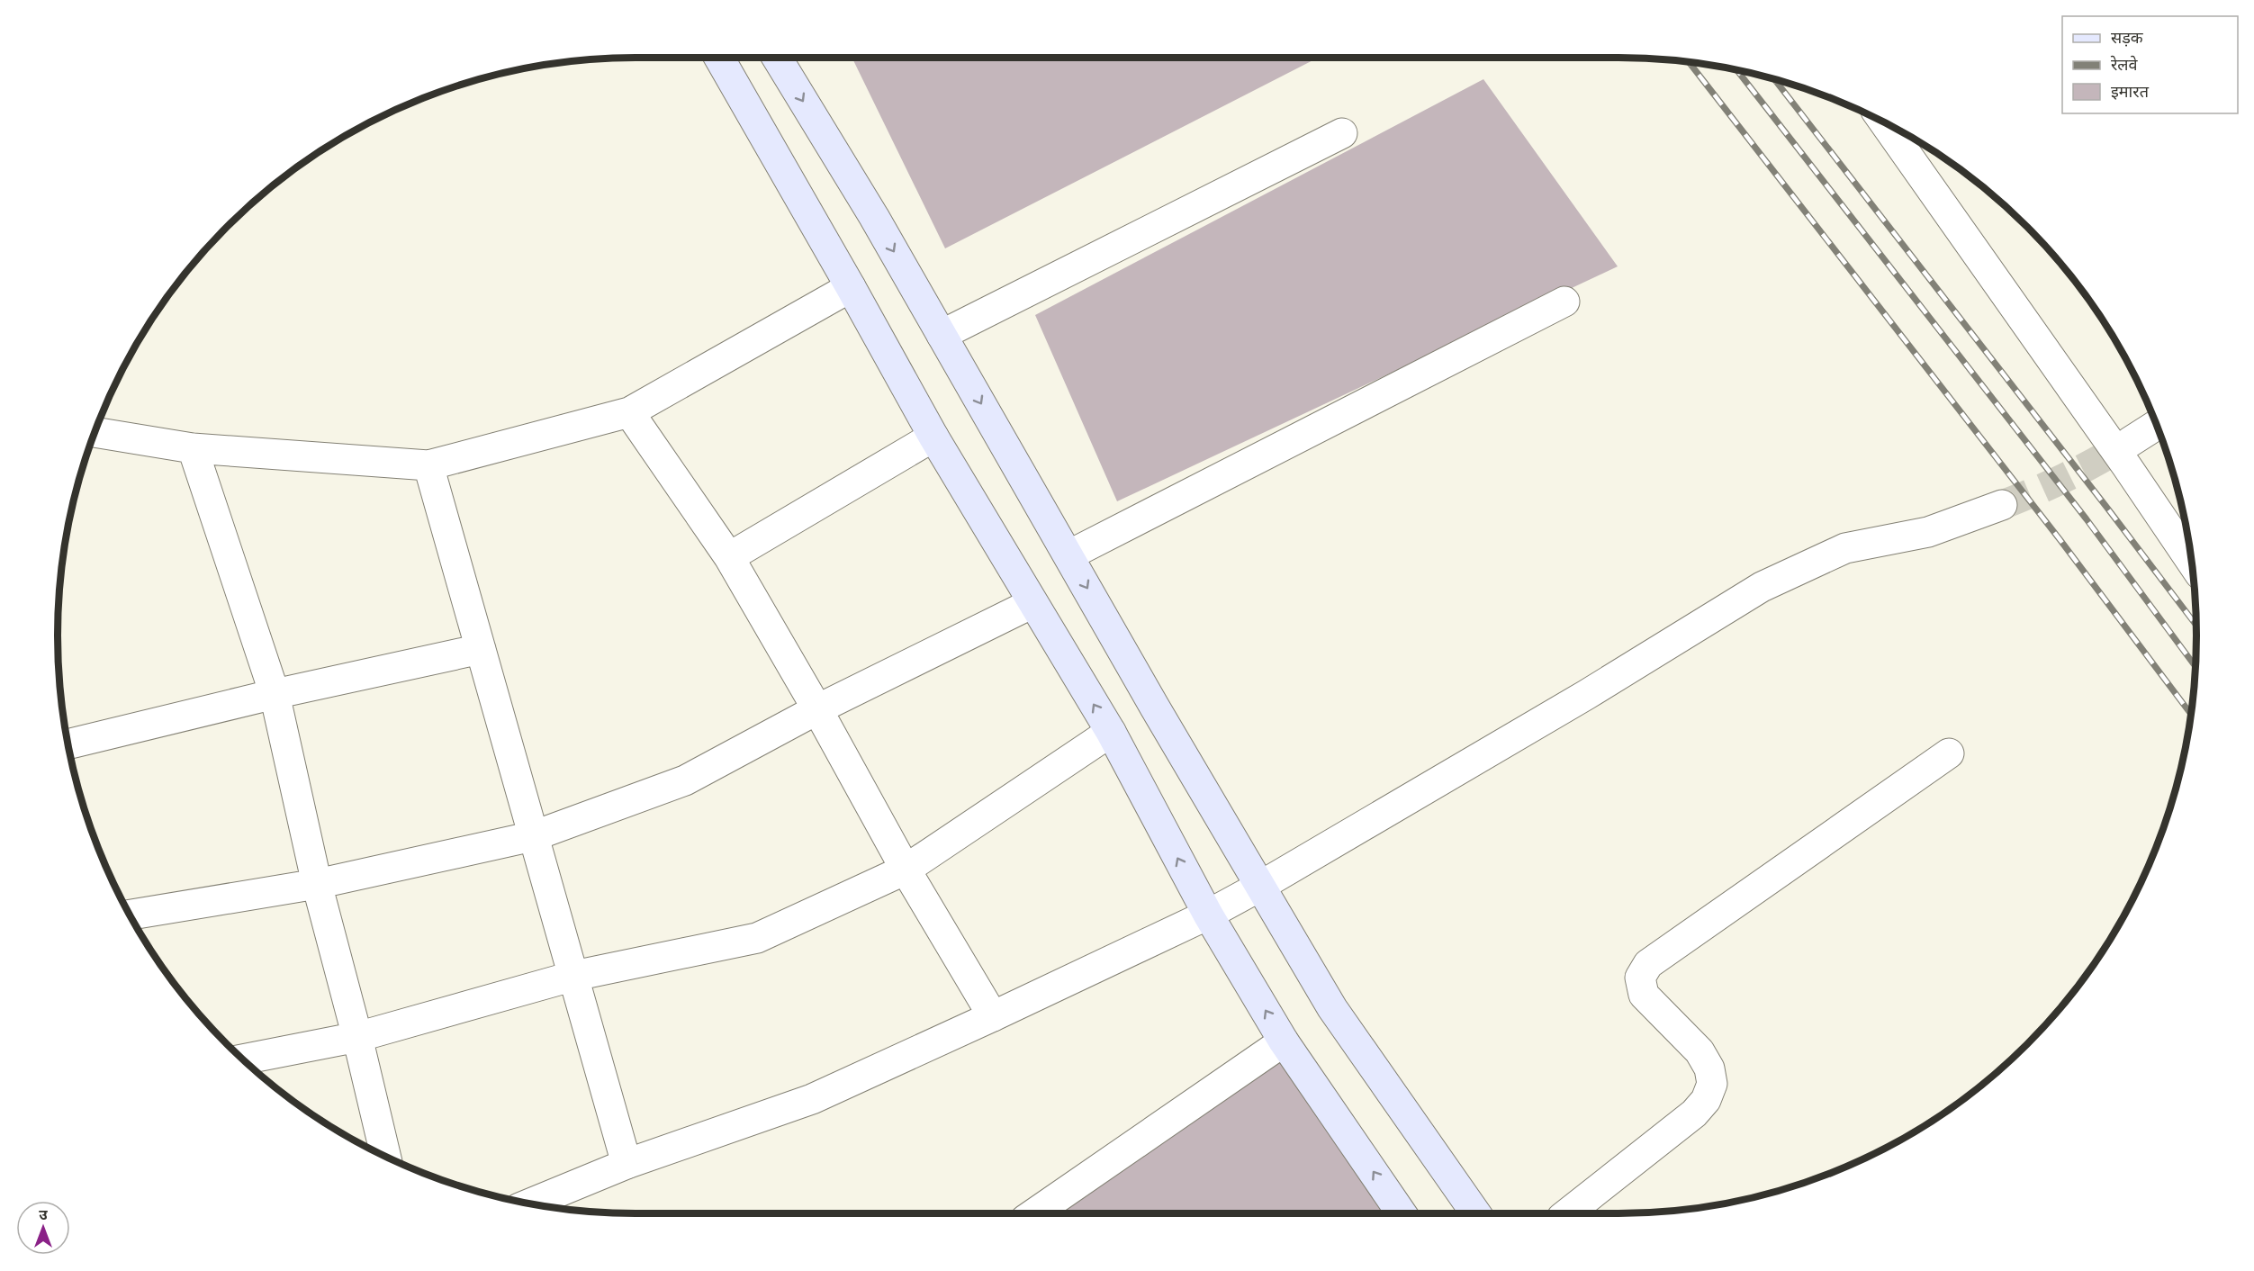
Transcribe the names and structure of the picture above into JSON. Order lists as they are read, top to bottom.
{
  "legend": ["सड़क", "रेलवे", "इमारत"],
  "north": "top"
}
